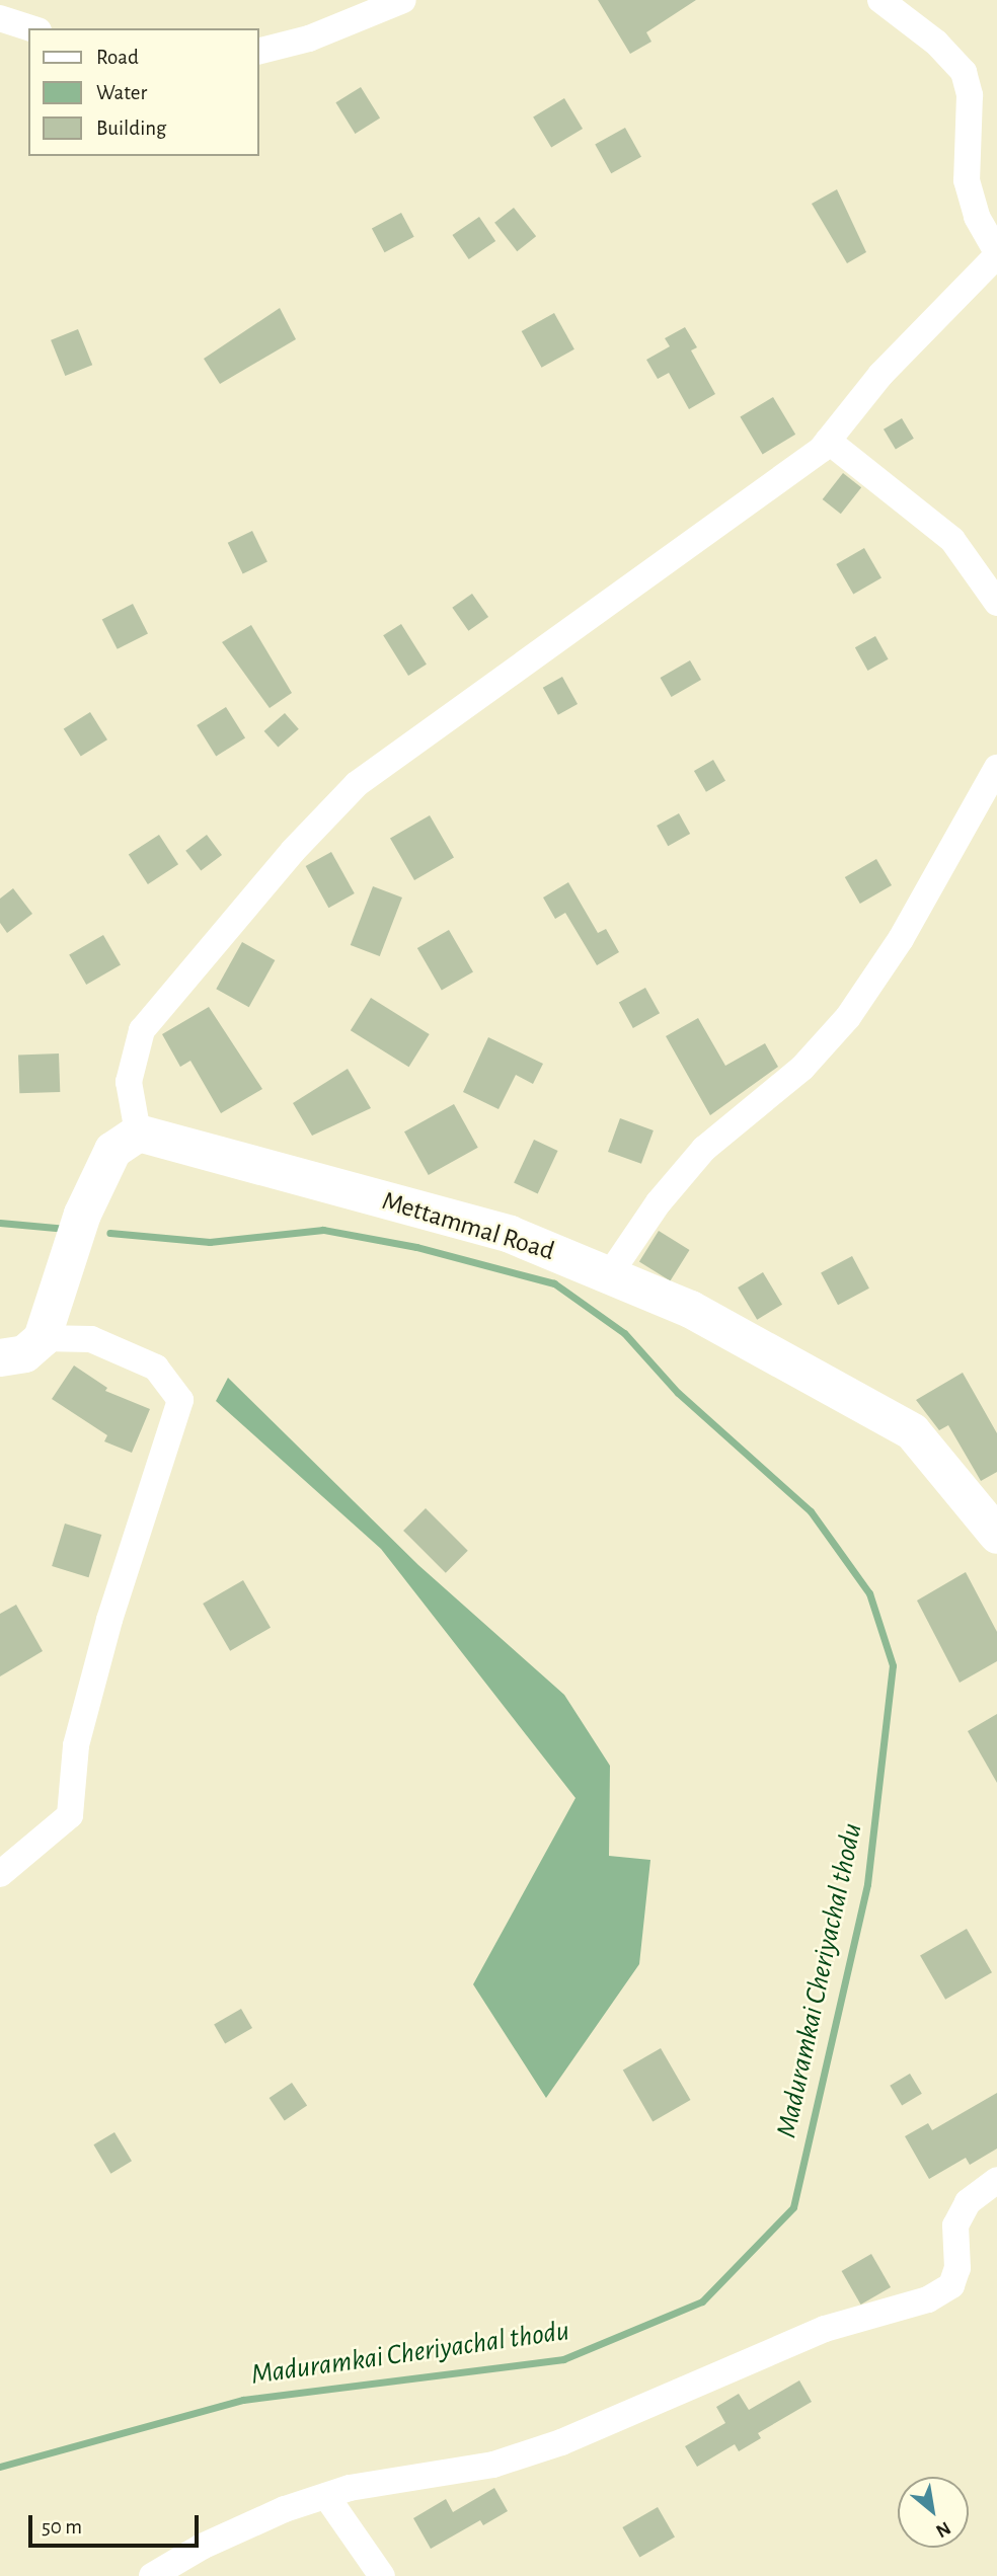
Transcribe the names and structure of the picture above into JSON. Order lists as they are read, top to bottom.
{
  "streets": {
    "main road": ["Mettammal Road"]
  },
  "water": ["Maduramkai Cheriyachal thodu"],
  "legend": ["Road", "Water", "Building"],
  "scale_bar": "50 m",
  "north": "bottom right"
}
